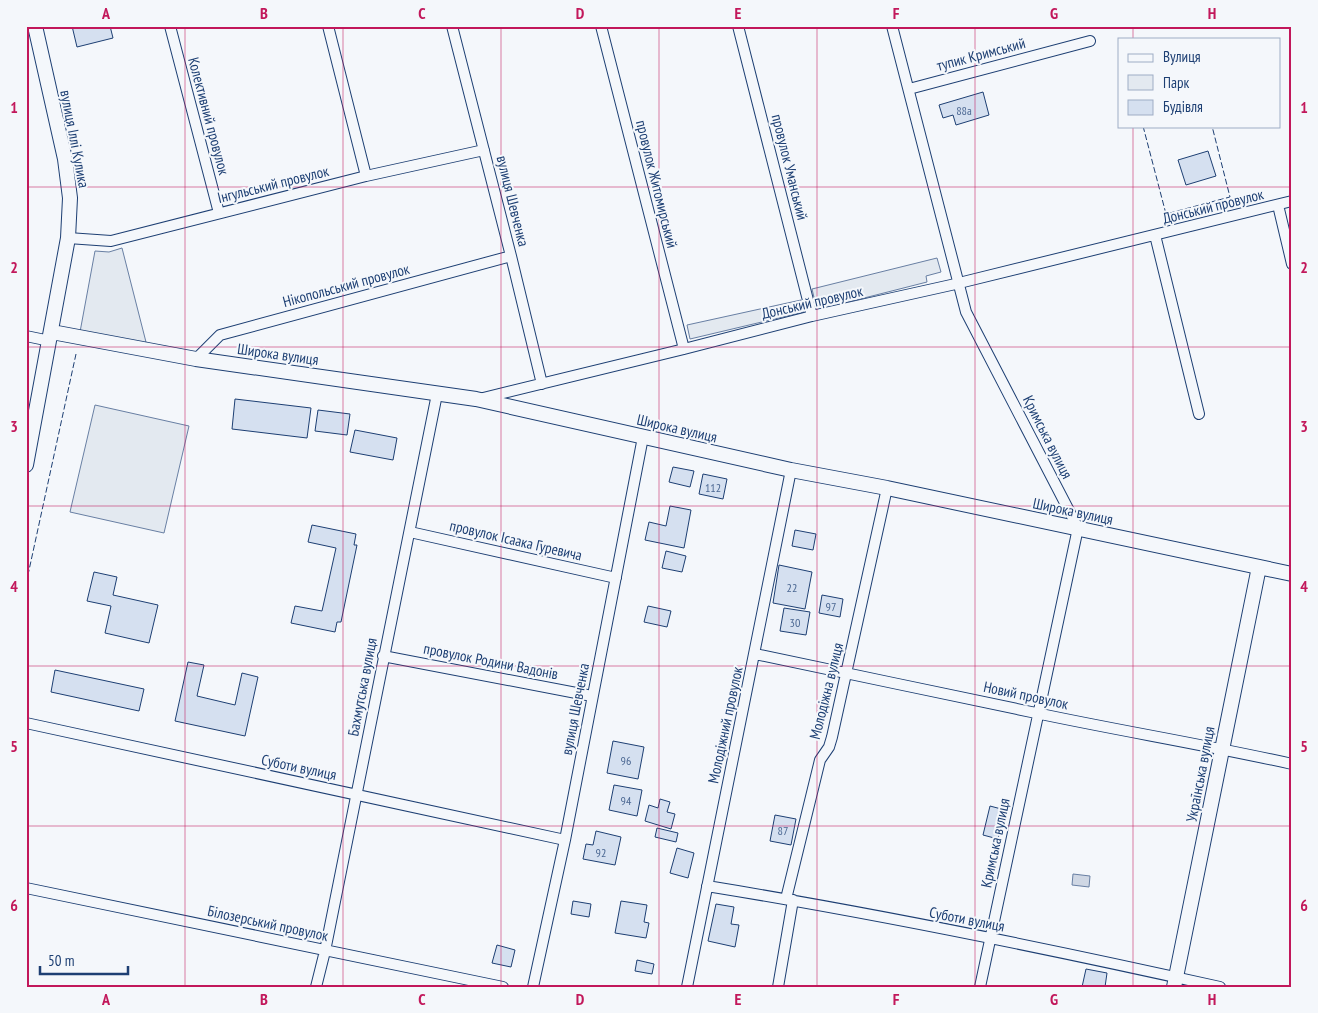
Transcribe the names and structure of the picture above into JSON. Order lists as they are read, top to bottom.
{
  "streets": {
    "street": [
      "тупик Кримський",
      "Колективний провулок",
      "вулиця Іллі Кулика",
      "провулок Уманський",
      "Інгульський провулок",
      "провулок Житомирський",
      "вулиця Шевченка",
      "Донський провулок",
      "Нікопольський провулок",
      "Широка вулиця",
      "Кримська вулиця",
      "провулок Ісаака Гуревича",
      "провулок Родини Вадонів",
      "Бахмутська вулиця",
      "Молодіжна вулиця",
      "Новий провулок",
      "Молодіжний провулок",
      "Суботи вулиця",
      "Українська вулиця",
      "Білозерський провулок"
    ]
  },
  "crossings": [
    ["тупик Кримський", "Кримська вулиця"],
    ["Колективний провулок", "Інгульський провулок"],
    ["вулиця Іллі Кулика", "Інгульський провулок"],
    ["вулиця Іллі Кулика", "Широка вулиця"],
    ["провулок Уманський", "Донський провулок"],
    ["Інгульський провулок", "вулиця Шевченка"],
    ["провулок Житомирський", "Донський провулок"],
    ["вулиця Шевченка", "Донський провулок"],
    ["вулиця Шевченка", "Нікопольський провулок"],
    ["вулиця Шевченка", "Широка вулиця"],
    ["вулиця Шевченка", "провулок Ісаака Гуревича"],
    ["вулиця Шевченка", "провулок Родини Вадонів"],
    ["вулиця Шевченка", "Суботи вулиця"],
    ["Донський провулок", "Широка вулиця"],
    ["Донський провулок", "Кримська вулиця"],
    ["Нікопольський провулок", "Широка вулиця"],
    ["Широка вулиця", "Кримська вулиця"],
    ["Широка вулиця", "Бахмутська вулиця"],
    ["Широка вулиця", "Молодіжна вулиця"],
    ["Широка вулиця", "Молодіжний провулок"],
    ["Широка вулиця", "Українська вулиця"],
    ["Кримська вулиця", "Новий провулок"],
    ["Кримська вулиця", "Суботи вулиця"],
    ["провулок Ісаака Гуревича", "Бахмутська вулиця"],
    ["провулок Родини Вадонів", "Бахмутська вулиця"],
    ["Бахмутська вулиця", "Суботи вулиця"],
    ["Бахмутська вулиця", "Білозерський провулок"],
    ["Молодіжна вулиця", "Новий провулок"],
    ["Молодіжна вулиця", "Суботи вулиця"],
    ["Новий провулок", "Молодіжний провулок"],
    ["Новий провулок", "Українська вулиця"],
    ["Молодіжний провулок", "Суботи вулиця"],
    ["Суботи вулиця", "Українська вулиця"]
  ],
  "house_numbers": [
    "88а",
    "112",
    "22",
    "97",
    "30",
    "96",
    "94",
    "87",
    "92"
  ],
  "legend": ["Вулиця", "Парк", "Будівля"],
  "scale_bar": "50 m",
  "grid": {
    "columns": [
      "A",
      "B",
      "C",
      "D",
      "E",
      "F",
      "G",
      "H"
    ],
    "rows": [
      "1",
      "2",
      "3",
      "4",
      "5",
      "6"
    ]
  }
}
